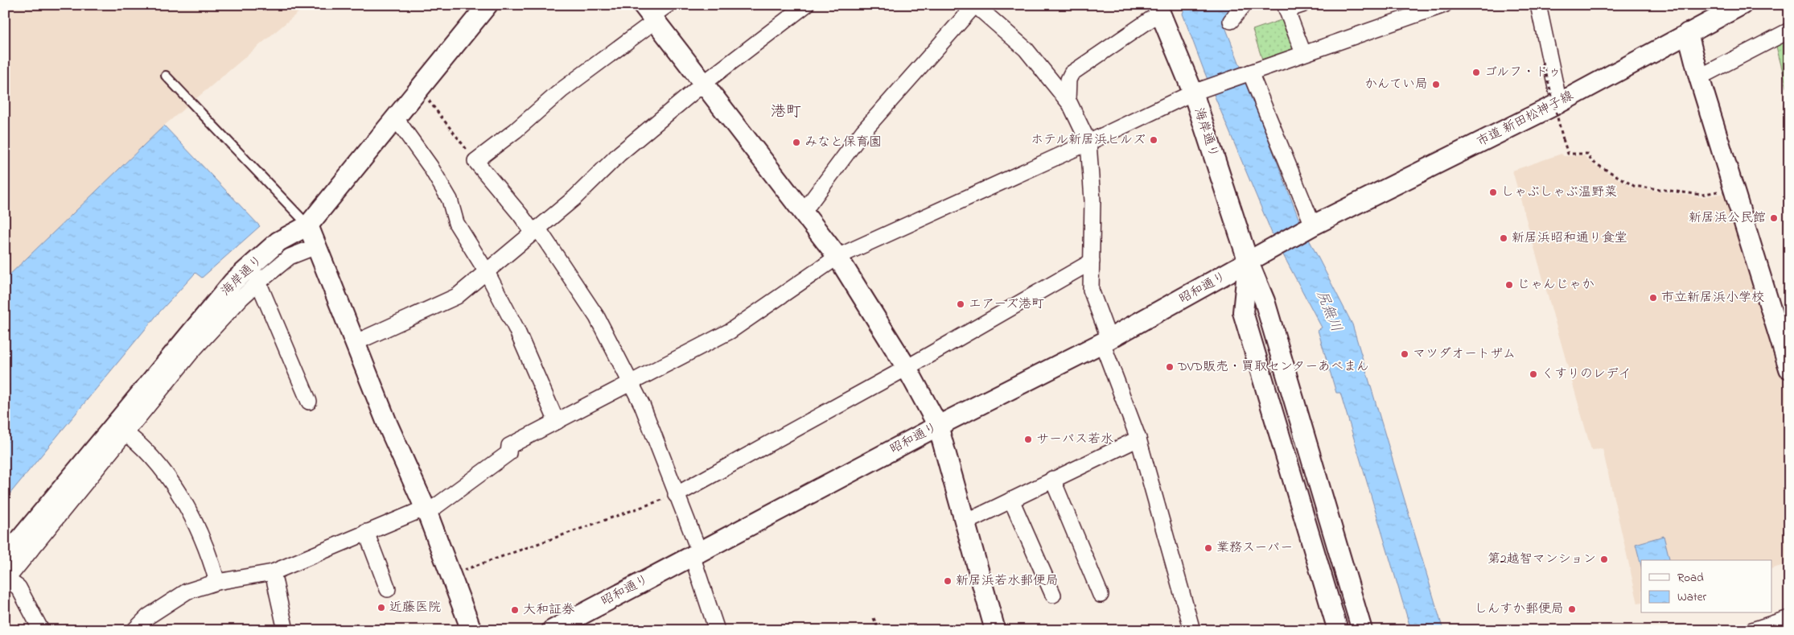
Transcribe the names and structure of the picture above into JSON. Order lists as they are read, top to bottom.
{
  "streets": {
    "street": ["市道 新田松神子線", "海岸通り", "昭和通り"]
  },
  "crossings": [
    ["市道 新田松神子線", "昭和通り"],
    ["海岸通り", "昭和通り"]
  ],
  "districts": ["港町"],
  "water": ["尻無川"],
  "places": [
    "ゴルフ・ドゥ",
    "かんてい局",
    "ホテル新居浜ヒルズ",
    "みなと保育園",
    "しゃぶしゃぶ温野菜",
    "新居浜公民館",
    "新居浜昭和通り食堂",
    "じゃんじゃか",
    "市立新居浜小学校",
    "エアーズ港町",
    "マツダオートザム",
    "DVD販売・買取センターあべまん",
    "くすりのレデイ",
    "サーパス若水",
    "業務スーパー",
    "第2越智マンション",
    "新居浜若水郵便局",
    "近藤医院",
    "しんすか郵便局",
    "大和証券"
  ],
  "legend": ["Road", "Water"]
}
